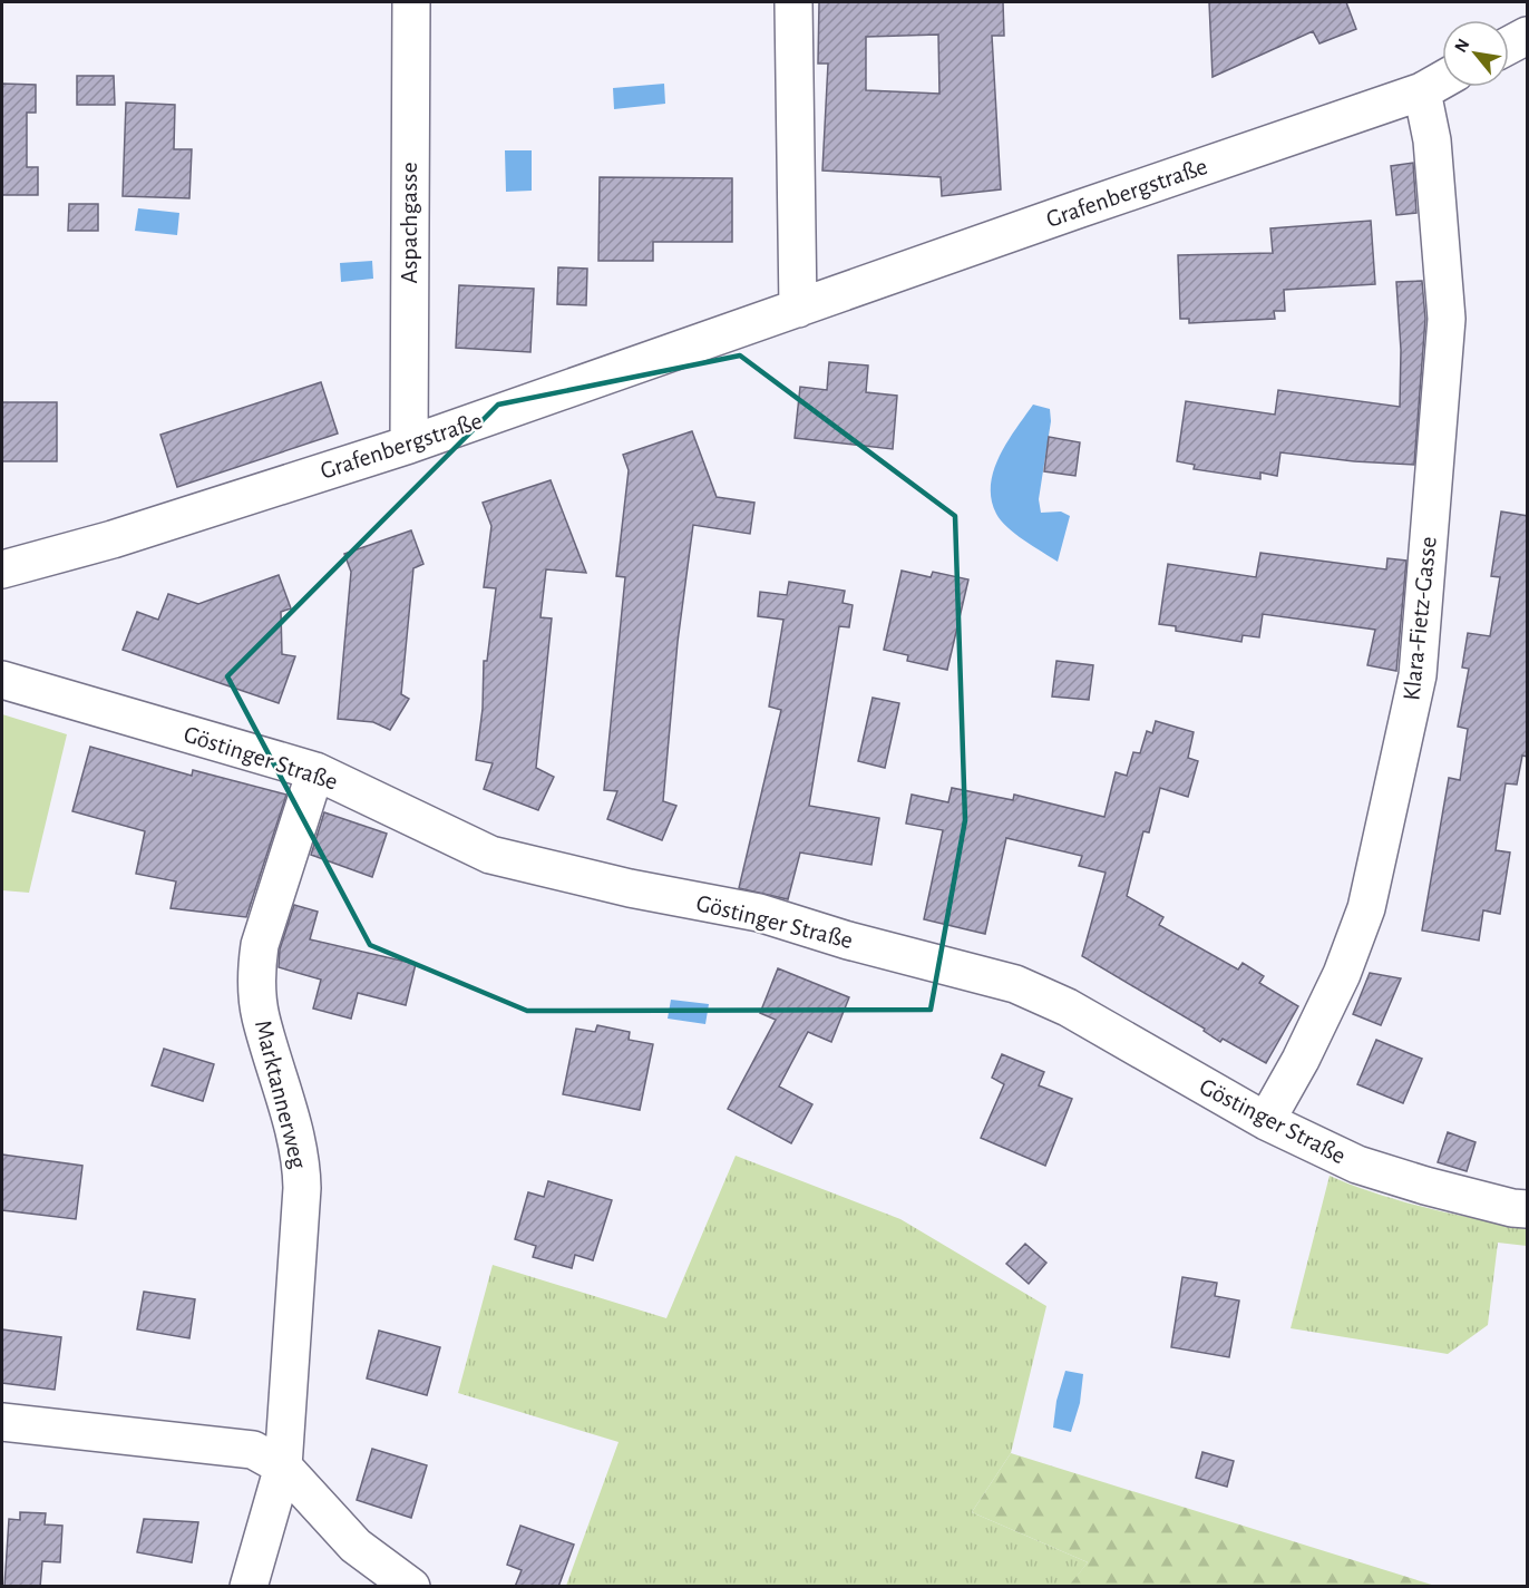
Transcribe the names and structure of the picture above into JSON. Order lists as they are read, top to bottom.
{
  "streets": {
    "street": [
      "Grafenbergstraße",
      "Aspachgasse",
      "Klara-Fietz-Gasse",
      "Göstinger Straße",
      "Marktannerweg"
    ]
  },
  "crossings": [
    ["Grafenbergstraße", "Aspachgasse"],
    ["Grafenbergstraße", "Klara-Fietz-Gasse"],
    ["Klara-Fietz-Gasse", "Göstinger Straße"],
    ["Göstinger Straße", "Marktannerweg"]
  ],
  "north": "top left"
}
